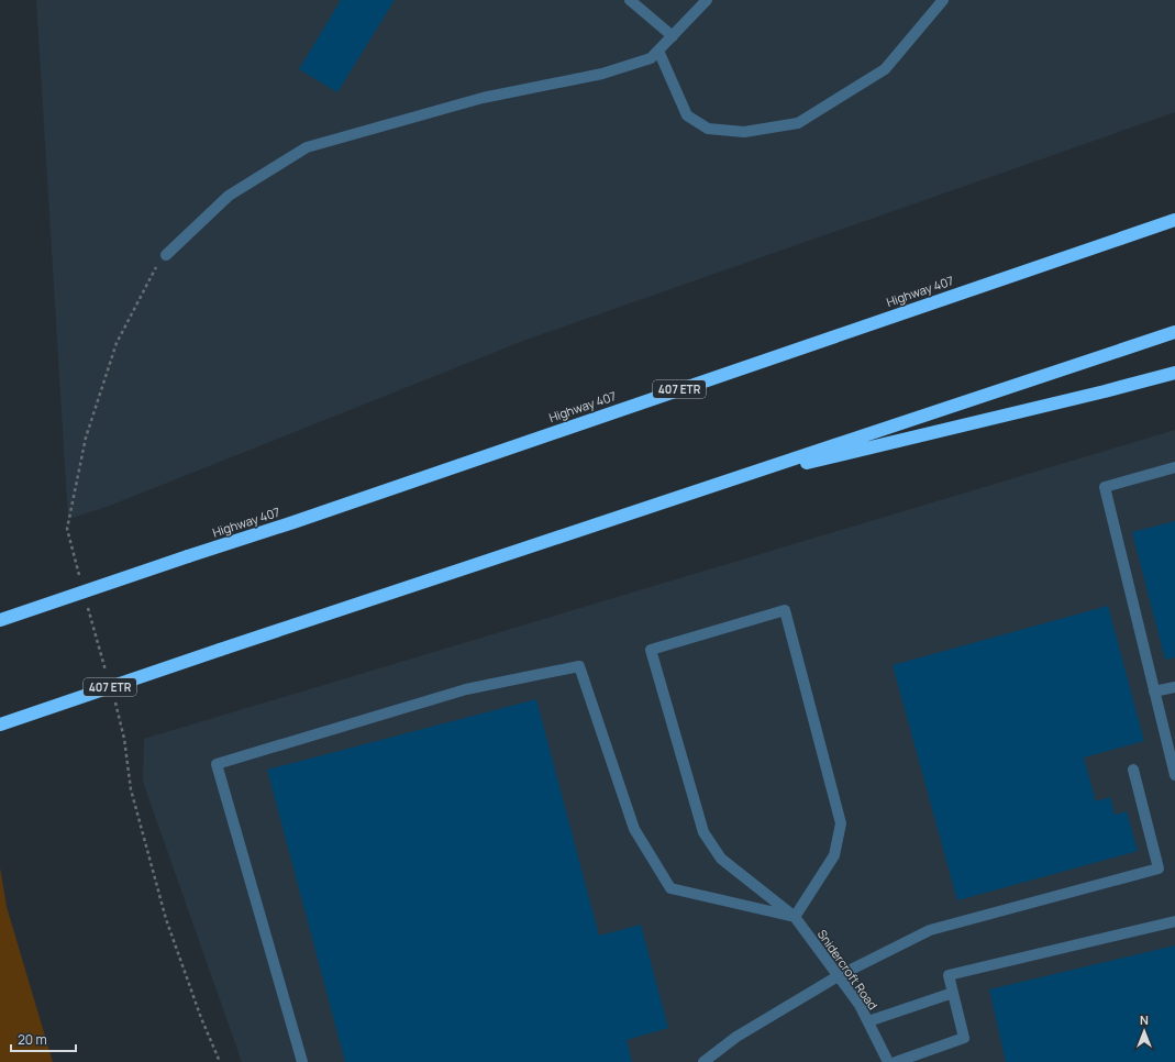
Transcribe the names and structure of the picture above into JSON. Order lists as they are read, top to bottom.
{
  "streets": {
    "highway": ["Highway 407", "407 ETR"],
    "street": ["Snidercroft Road"]
  },
  "scale_bar": "20 m",
  "north": "top"
}
